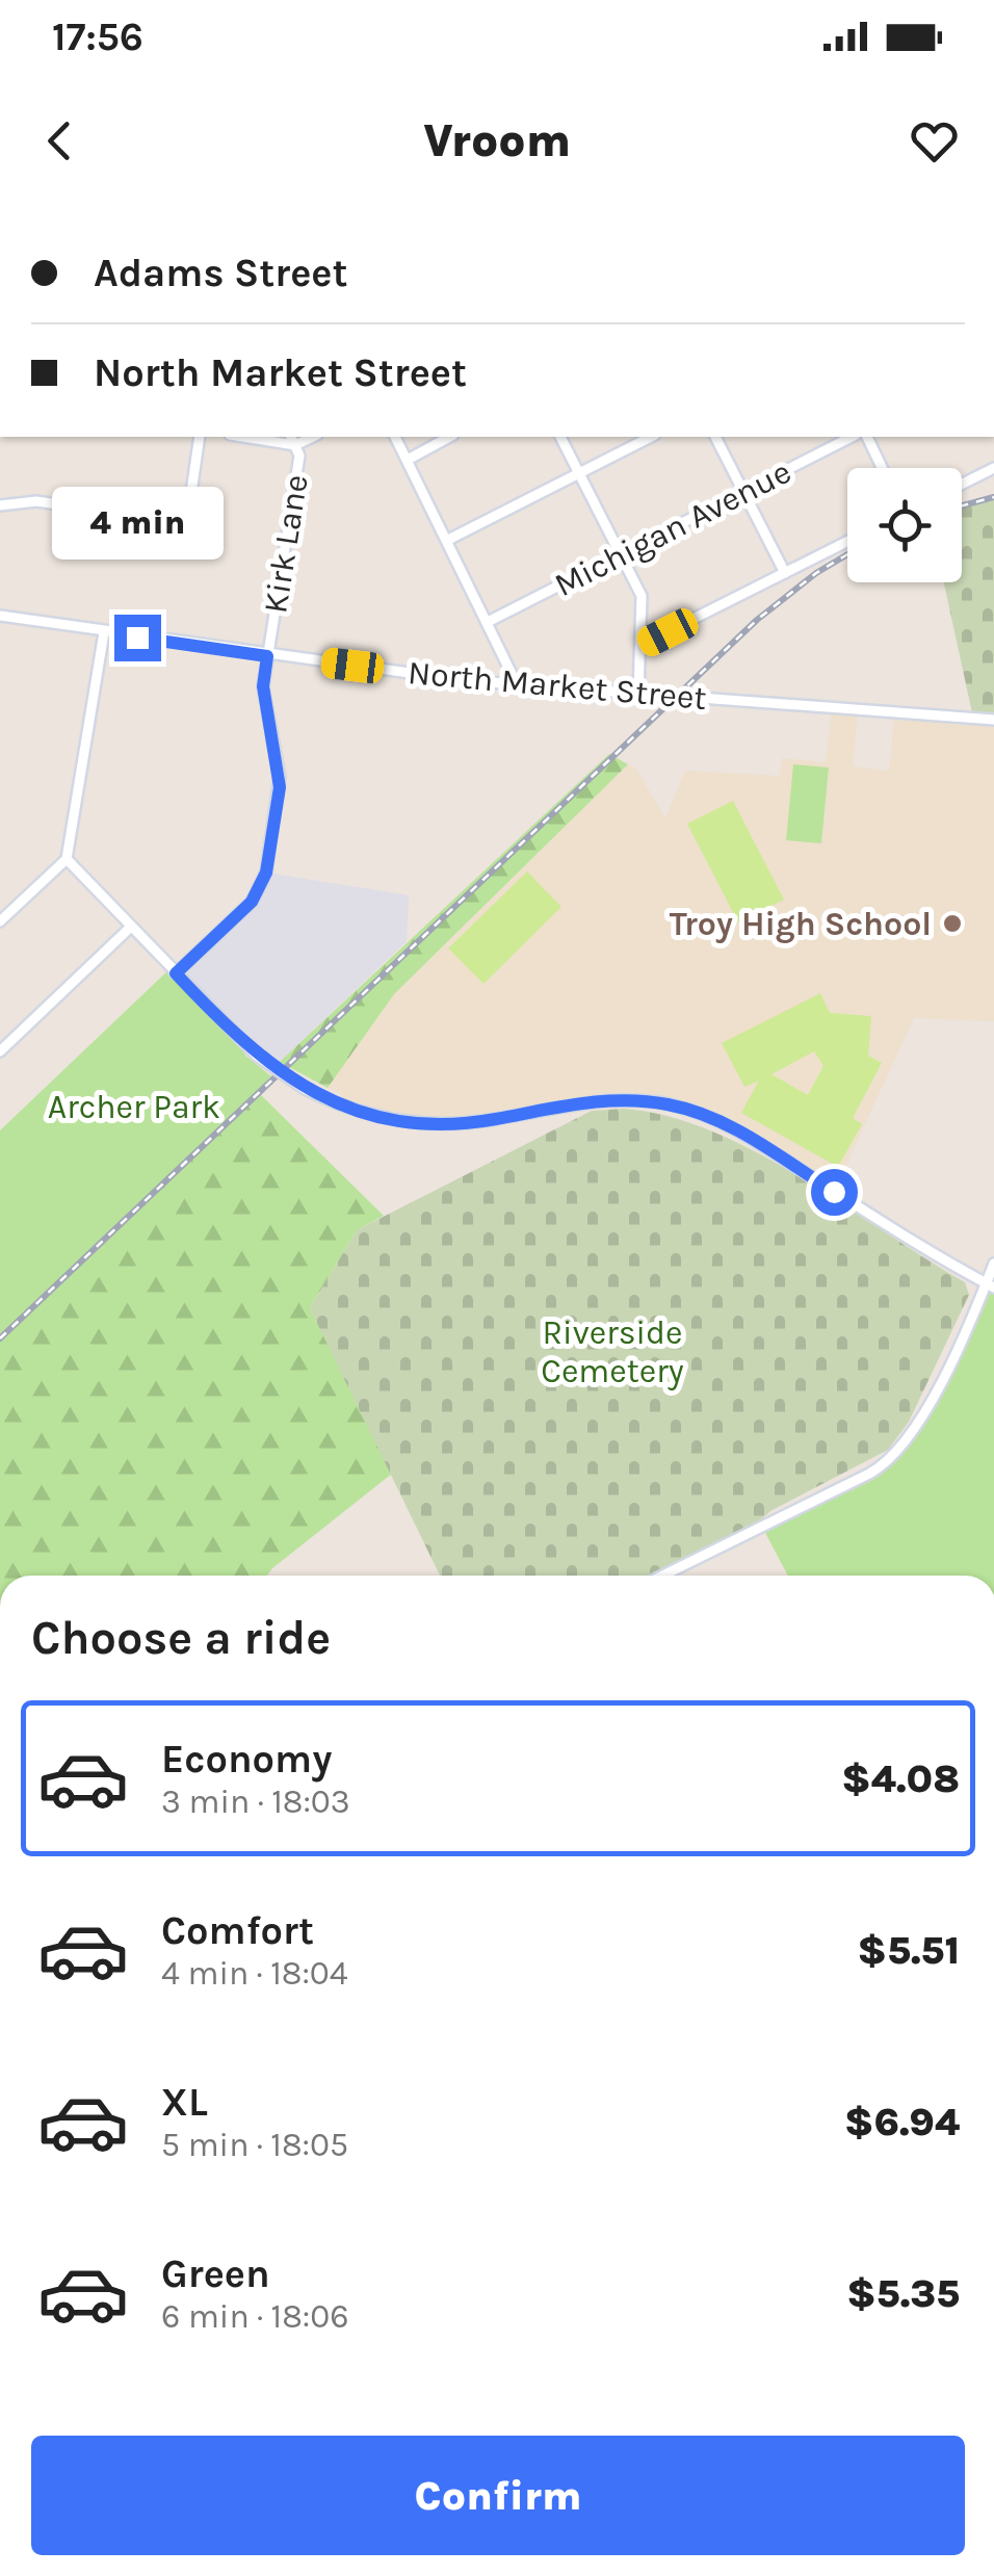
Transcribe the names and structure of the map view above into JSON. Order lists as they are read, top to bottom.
{
  "streets": {
    "street": ["Michigan Avenue", "Kirk Lane", "North Market Street"]
  },
  "crossings": [
    ["Kirk Lane", "North Market Street"]
  ],
  "parks": ["Archer Park", "Riverside Cemetery"],
  "places": ["Troy High School"],
  "page": {
    "status": "17:56",
    "header": "Vroom",
    "banner": ["Adams Street", "North Market Street"],
    "bubble": "4 min",
    "heading": "Choose a ride",
    "list": [
      {
        "name": "Economy",
        "note": "3 min · 18:03",
        "value": "$4.08"
      },
      {
        "name": "Comfort",
        "note": "4 min · 18:04",
        "value": "$5.51"
      },
      {
        "name": "XL",
        "note": "5 min · 18:05",
        "value": "$6.94"
      },
      {
        "name": "Green",
        "note": "6 min · 18:06",
        "value": "$5.35"
      }
    ],
    "buttons": "Confirm"
  }
}
